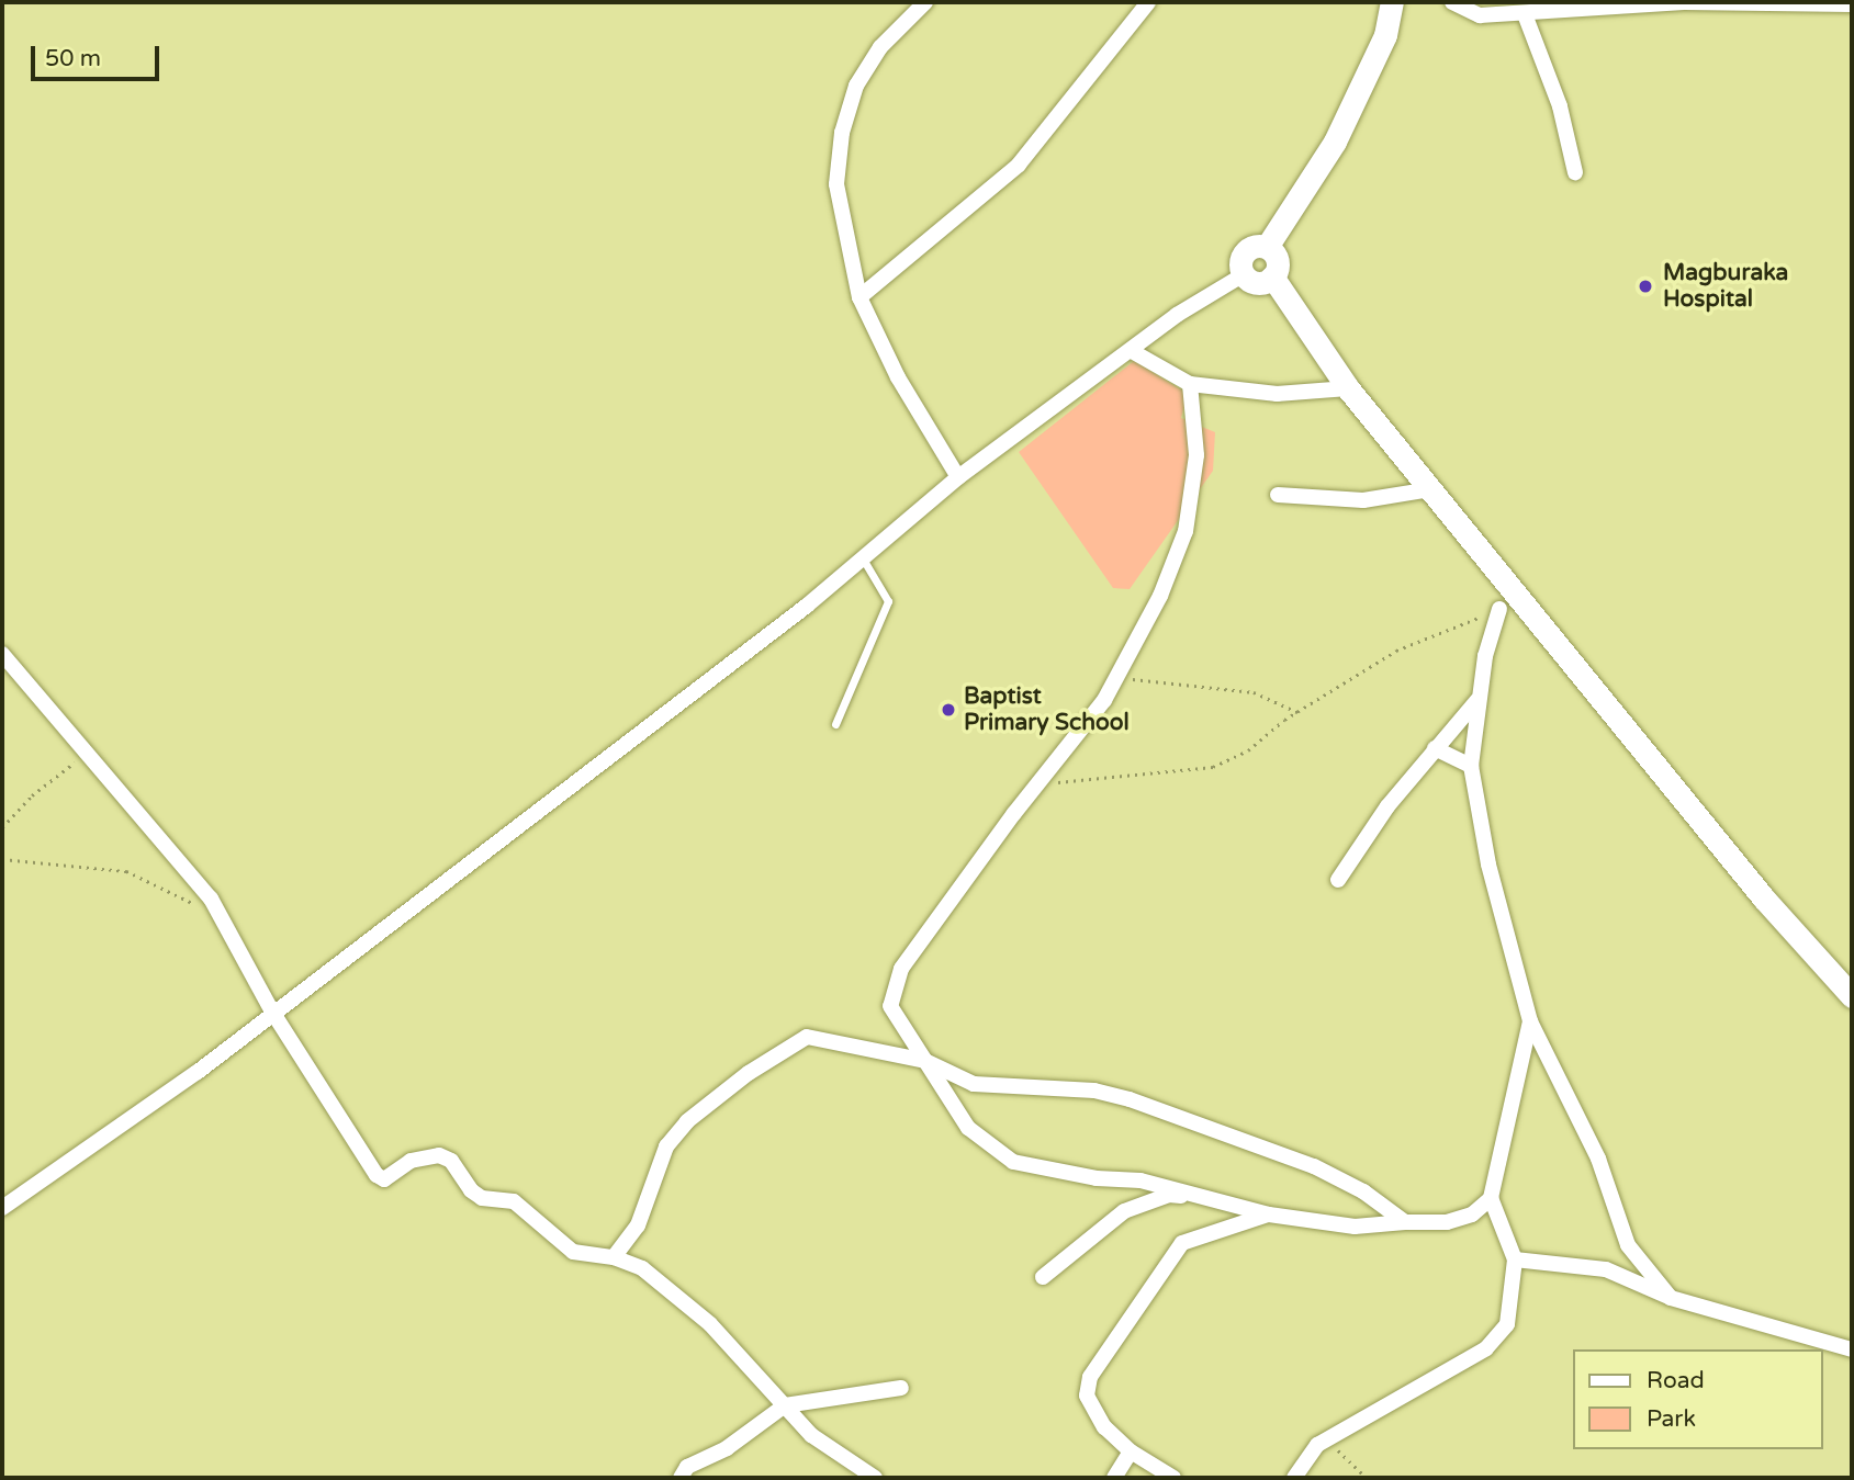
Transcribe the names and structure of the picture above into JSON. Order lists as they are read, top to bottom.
{
  "places": ["Magburaka Hospital", "Baptist Primary School"],
  "legend": ["Road", "Park"],
  "scale_bar": "50 m"
}
